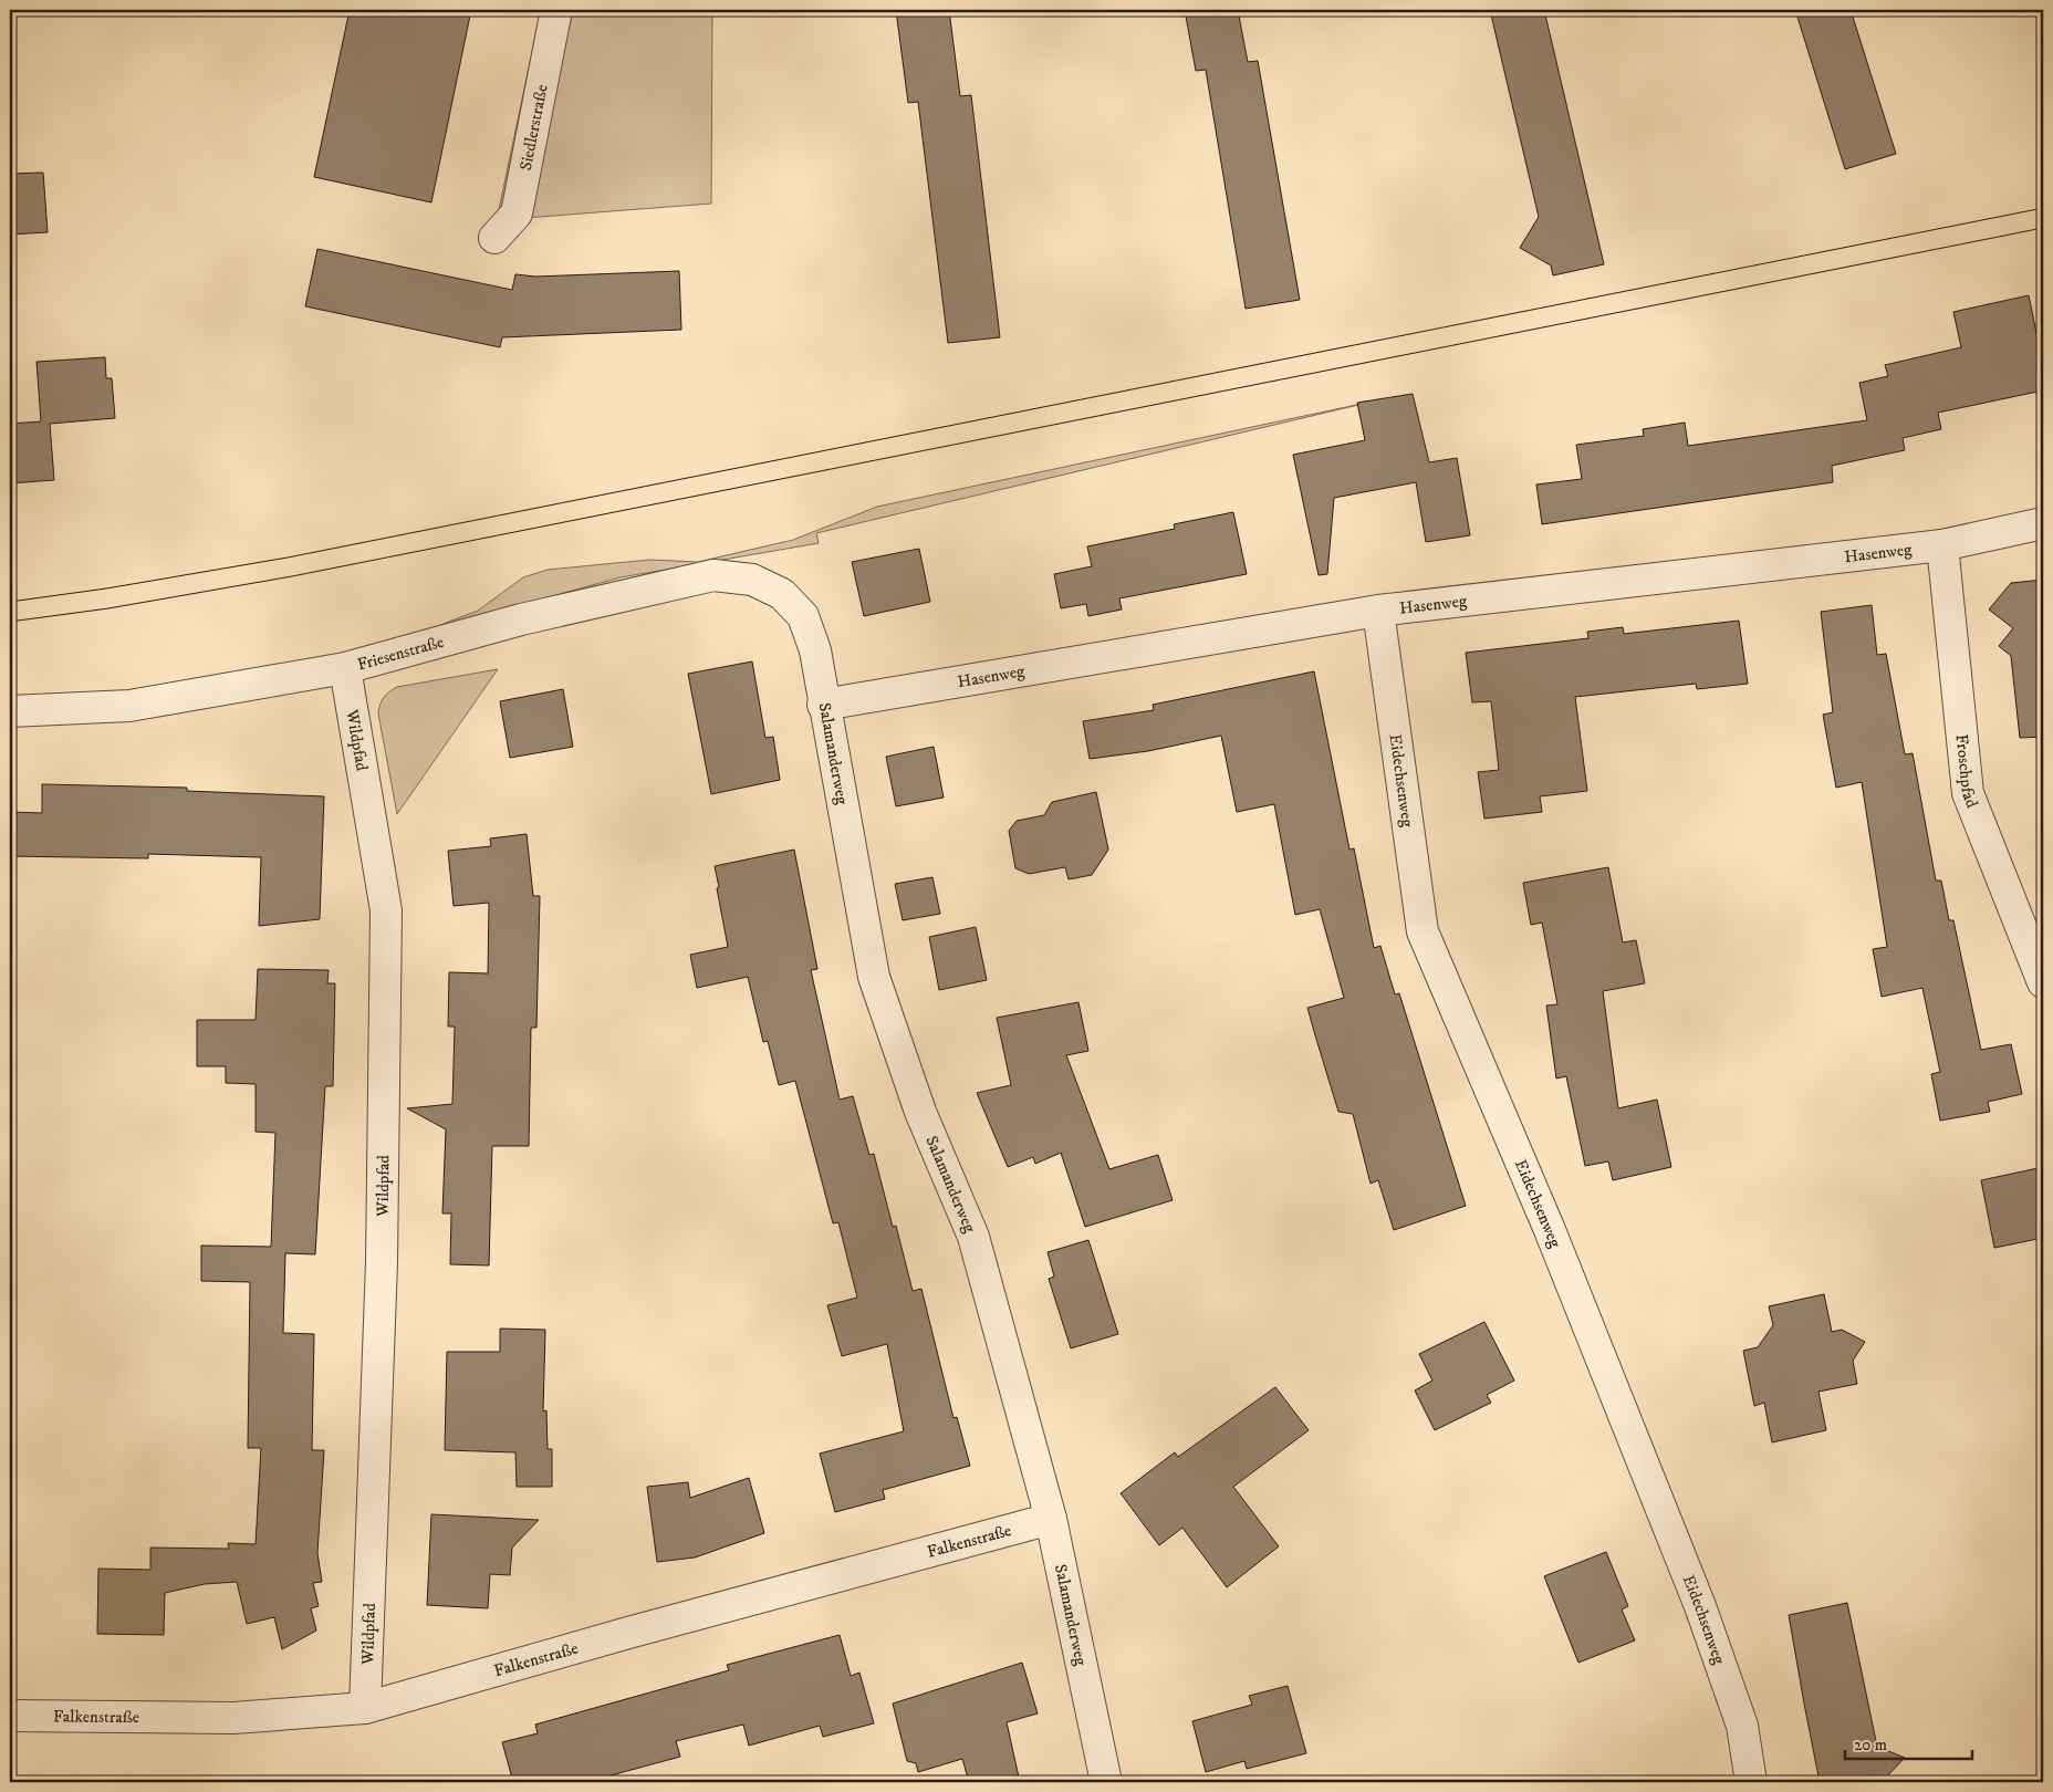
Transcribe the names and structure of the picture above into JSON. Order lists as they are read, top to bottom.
{
  "streets": {
    "street": [
      "Siedlerstraße",
      "Hasenweg",
      "Friesenstraße",
      "Wildpfad",
      "Salamanderweg",
      "Froschpfad",
      "Eidechsenweg",
      "Falkenstraße"
    ]
  },
  "crossings": [
    ["Hasenweg", "Salamanderweg"],
    ["Hasenweg", "Froschpfad"],
    ["Hasenweg", "Eidechsenweg"],
    ["Friesenstraße", "Wildpfad"],
    ["Friesenstraße", "Salamanderweg"],
    ["Wildpfad", "Falkenstraße"],
    ["Salamanderweg", "Falkenstraße"]
  ],
  "scale_bar": "20 m"
}
